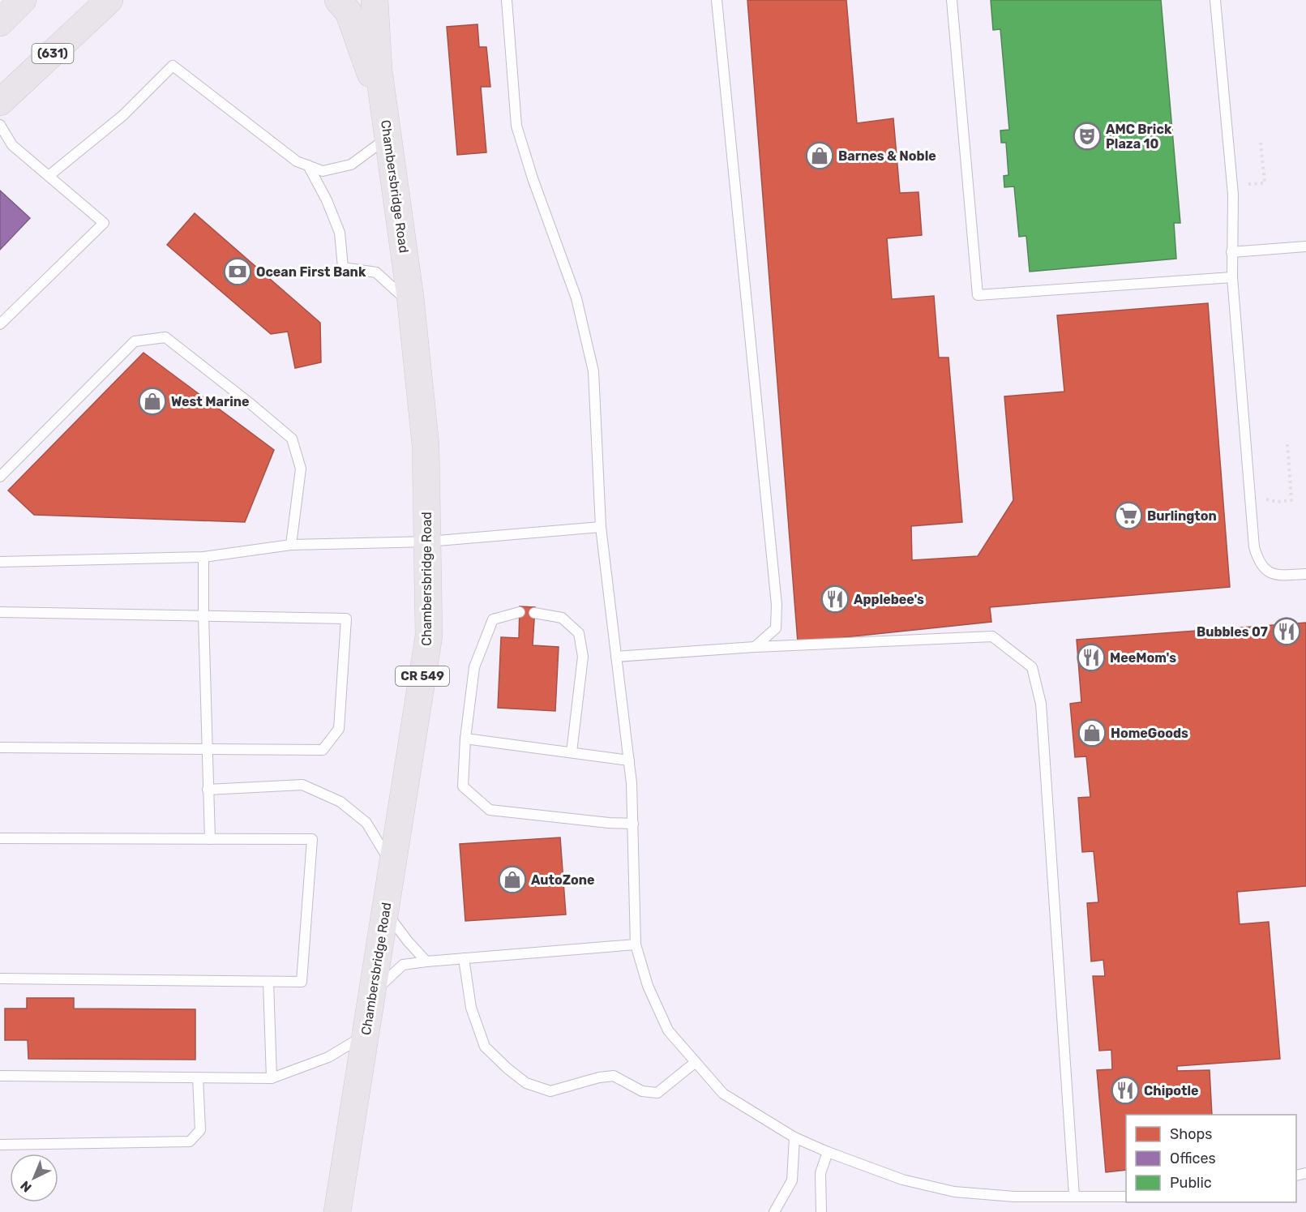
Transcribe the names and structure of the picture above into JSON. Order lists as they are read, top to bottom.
{
  "streets": {
    "main road": ["(631)", "Chambersbridge Road", "CR 549"]
  },
  "crossings": [
    ["Chambersbridge Road", "CR 549"]
  ],
  "places": {
    "theatre": ["AMC Brick Plaza 10"],
    "shop": [
      "Barnes & Noble",
      "West Marine",
      "HomeGoods",
      "AutoZone"
    ],
    "bank": ["Ocean First Bank"],
    "supermarket": ["Burlington"],
    "restaurant": [
      "Applebee's",
      "Bubbles 07",
      "MeeMom's",
      "Chipotle"
    ]
  },
  "legend": ["Shops", "Offices", "Public"],
  "north": "bottom left"
}
